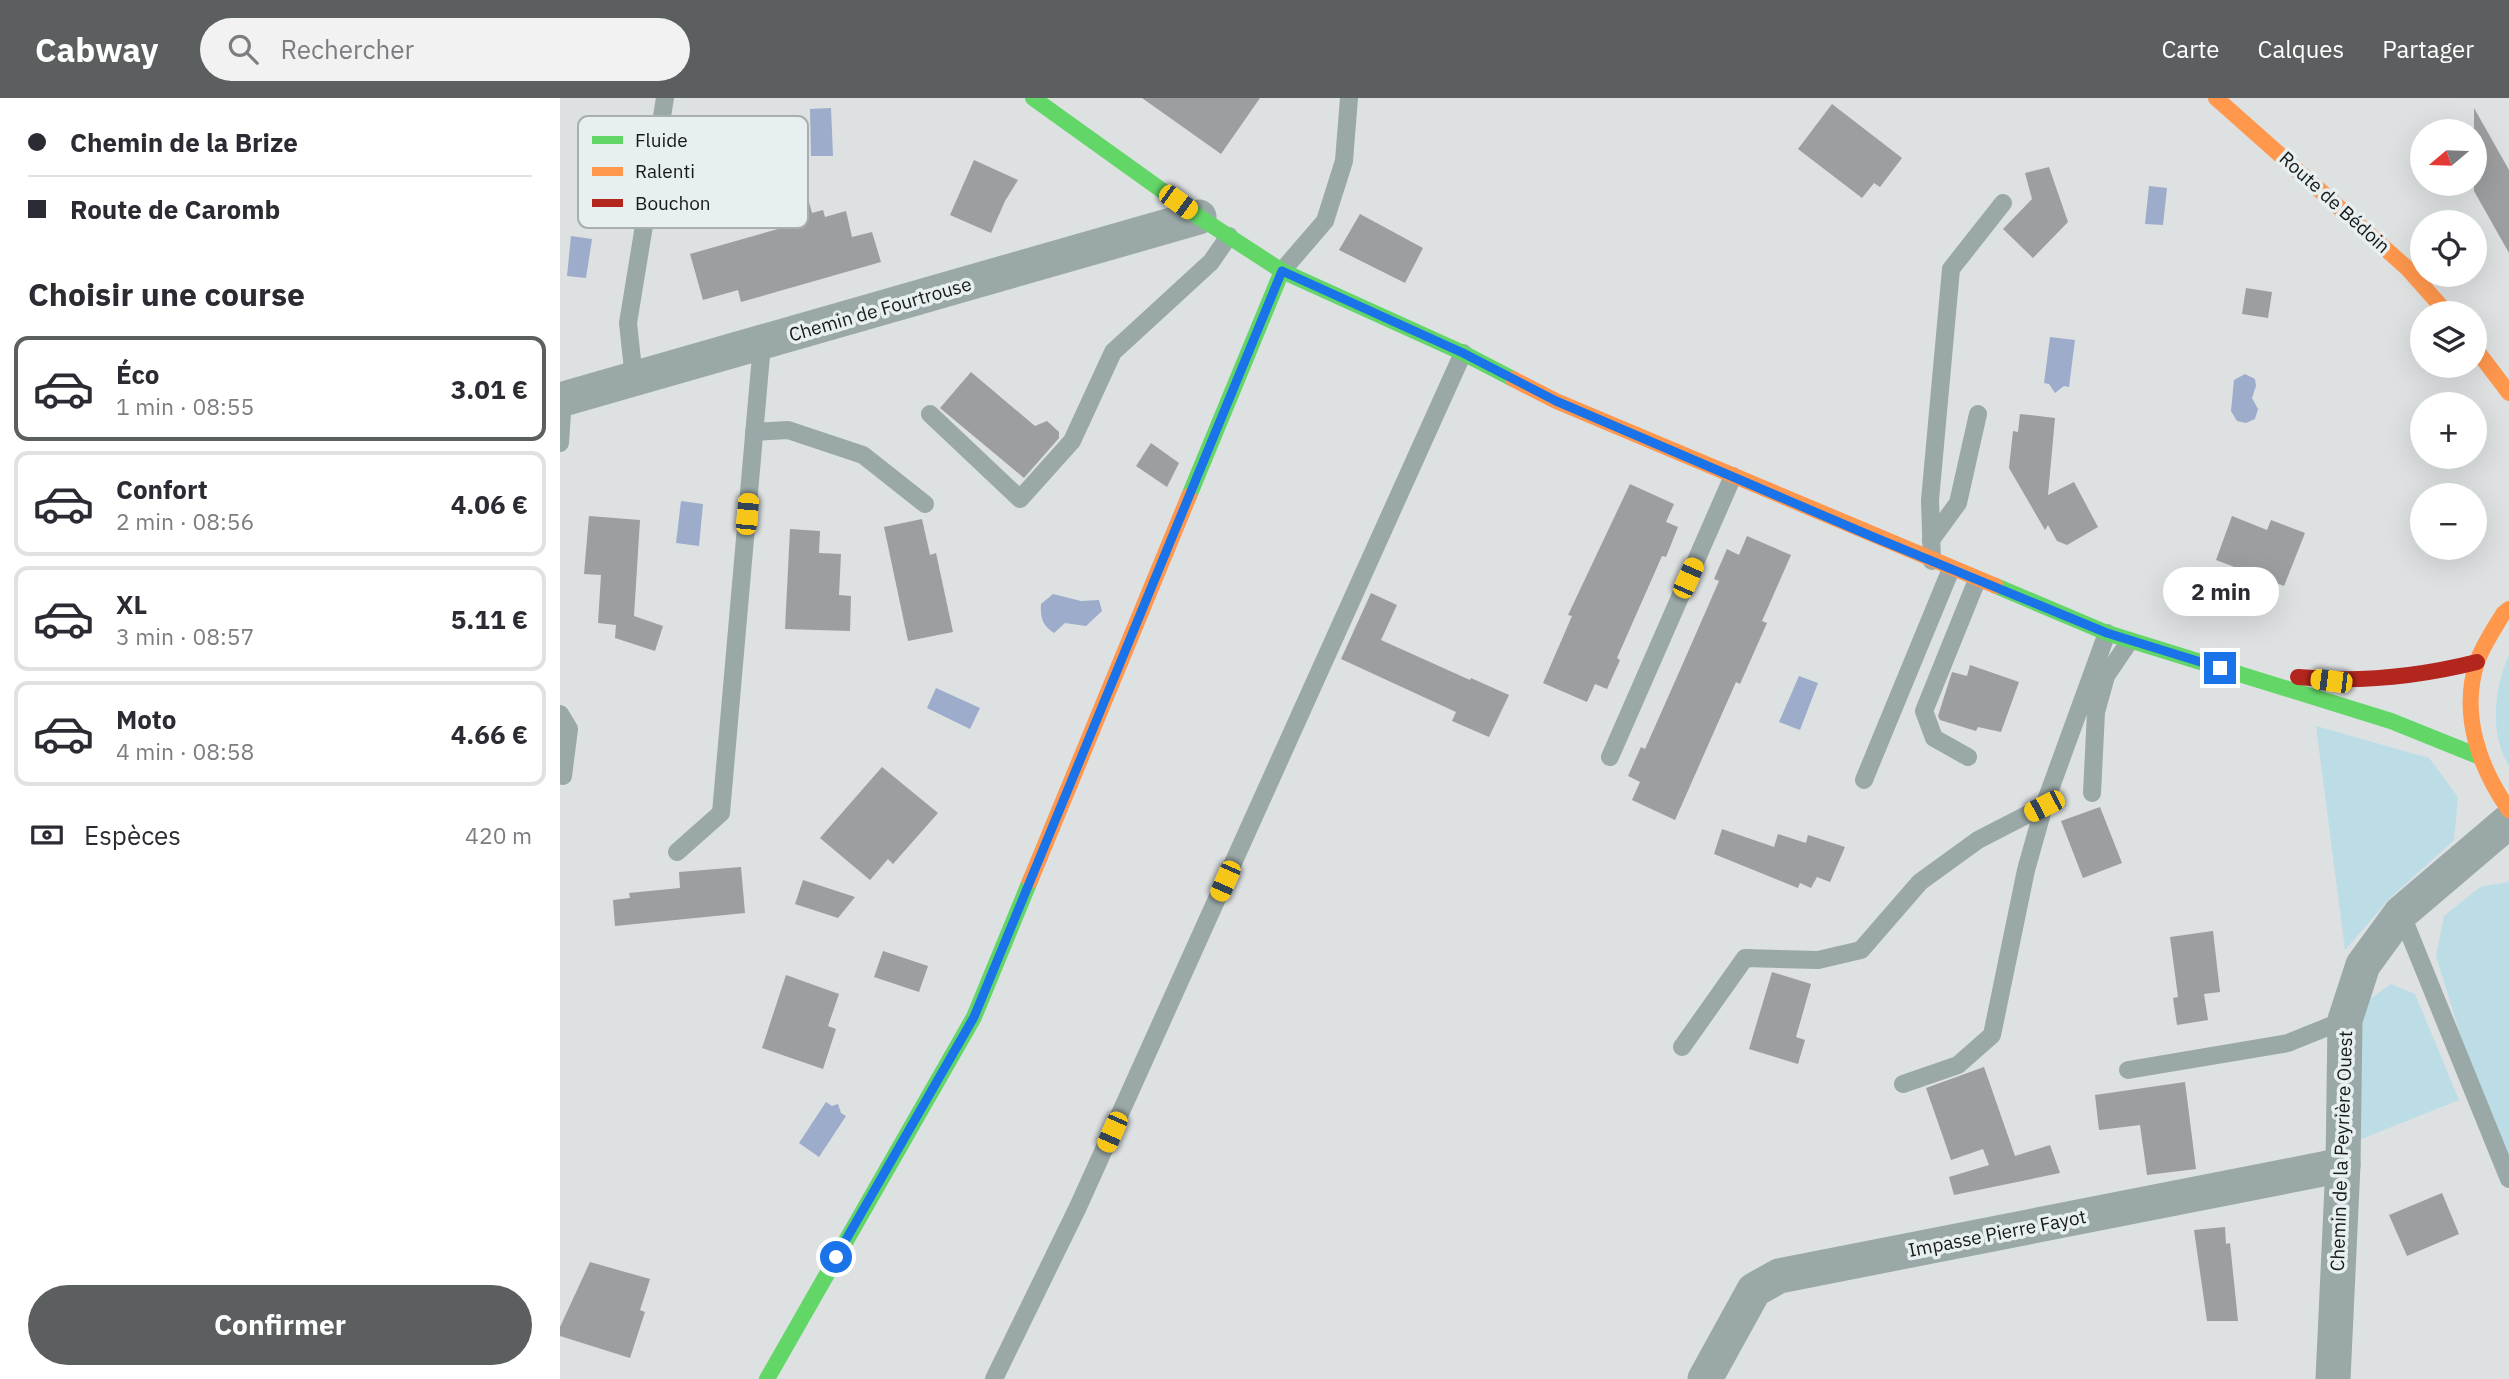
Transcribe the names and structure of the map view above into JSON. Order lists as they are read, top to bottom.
{
  "streets": {
    "main road": ["Route de Bédoin"],
    "street": ["Chemin de Fourtrouse", "Chemin de la Peyrière Ouest", "Impasse Pierre Fayot"]
  },
  "crossings": [
    ["Chemin de la Peyrière Ouest", "Impasse Pierre Fayot"]
  ],
  "legend": ["Fluide", "Ralenti", "Bouchon"],
  "north": "left",
  "page": {
    "header": "Cabway",
    "search": "Rechercher",
    "nav": ["Carte", "Calques", "Partager"],
    "banner": ["Chemin de la Brize", "Route de Caromb"],
    "map_buttons": ["+", "−"],
    "heading": "Choisir une course",
    "list": [
      {
        "name": "Éco",
        "note": "1 min · 08:55",
        "value": "3.01 €"
      },
      {
        "name": "Confort",
        "note": "2 min · 08:56",
        "value": "4.06 €"
      },
      {
        "name": "XL",
        "note": "3 min · 08:57",
        "value": "5.11 €"
      },
      {
        "name": "Moto",
        "note": "4 min · 08:58",
        "value": "4.66 €"
      }
    ],
    "bubble": "2 min",
    "pay": ["Espèces", "420 m"],
    "buttons": "Confirmer"
  }
}
